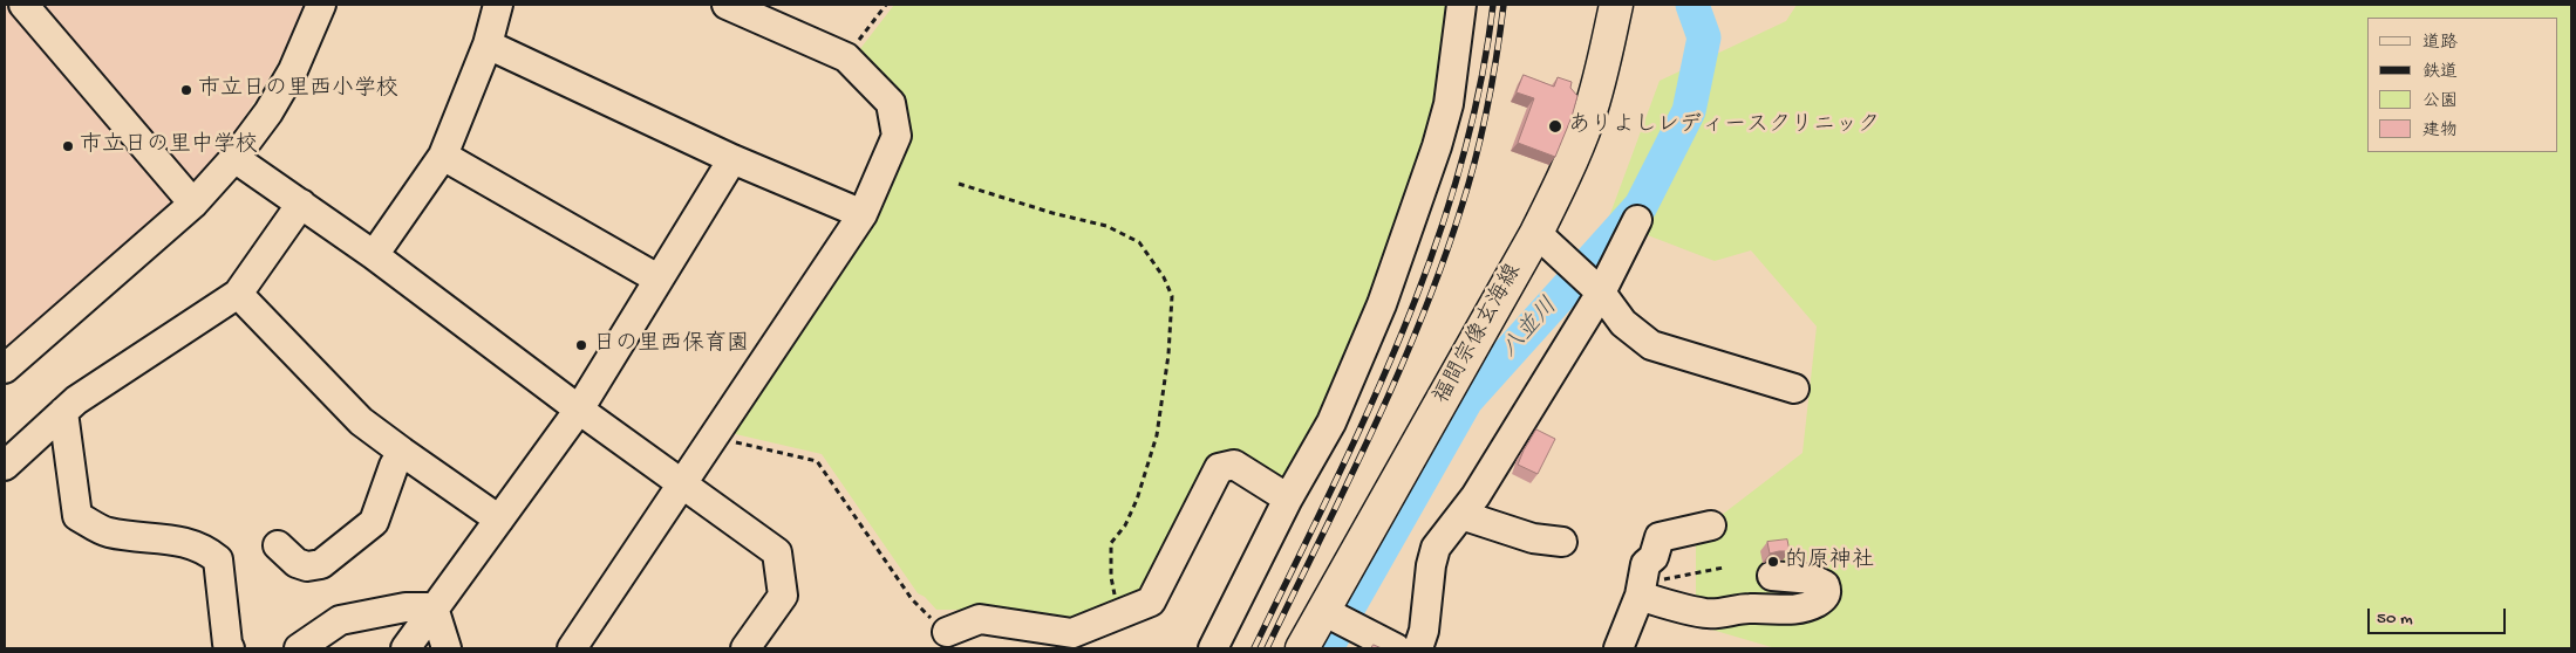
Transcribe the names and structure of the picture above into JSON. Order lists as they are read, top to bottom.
{
  "streets": {
    "main road": ["福間宗像玄海線"]
  },
  "water": ["八並川"],
  "places": [
    "市立日の里西小学校",
    "ありよしレディースクリニック",
    "市立日の里中学校",
    "日の里西保育園",
    "的原神社"
  ],
  "legend": [
    "道路",
    "鉄道",
    "公園",
    "建物"
  ],
  "scale_bar": "50 m"
}
